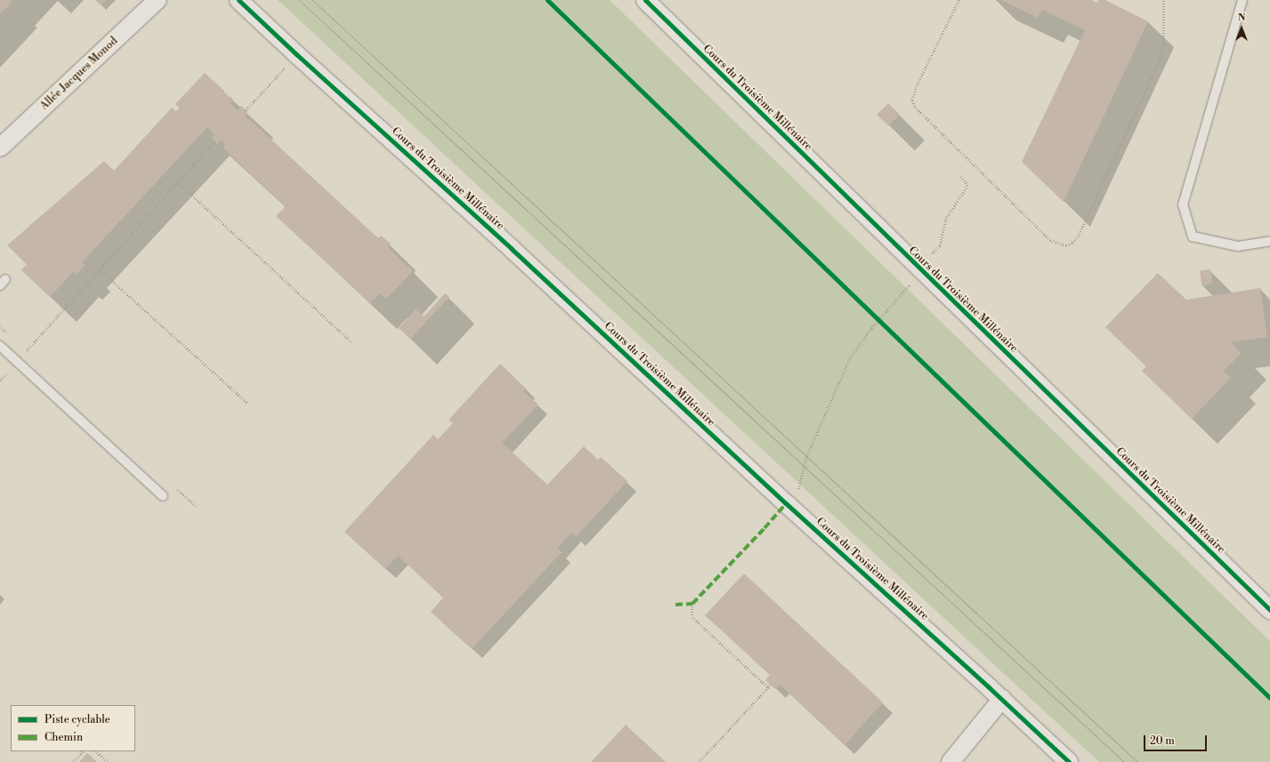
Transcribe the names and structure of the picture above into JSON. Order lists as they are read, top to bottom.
{
  "streets": {
    "street": ["Allée Jacques Monod", "Cours du Troisième Millénaire"]
  },
  "legend": ["Piste cyclable", "Chemin"],
  "scale_bar": "20 m",
  "north": "top"
}
